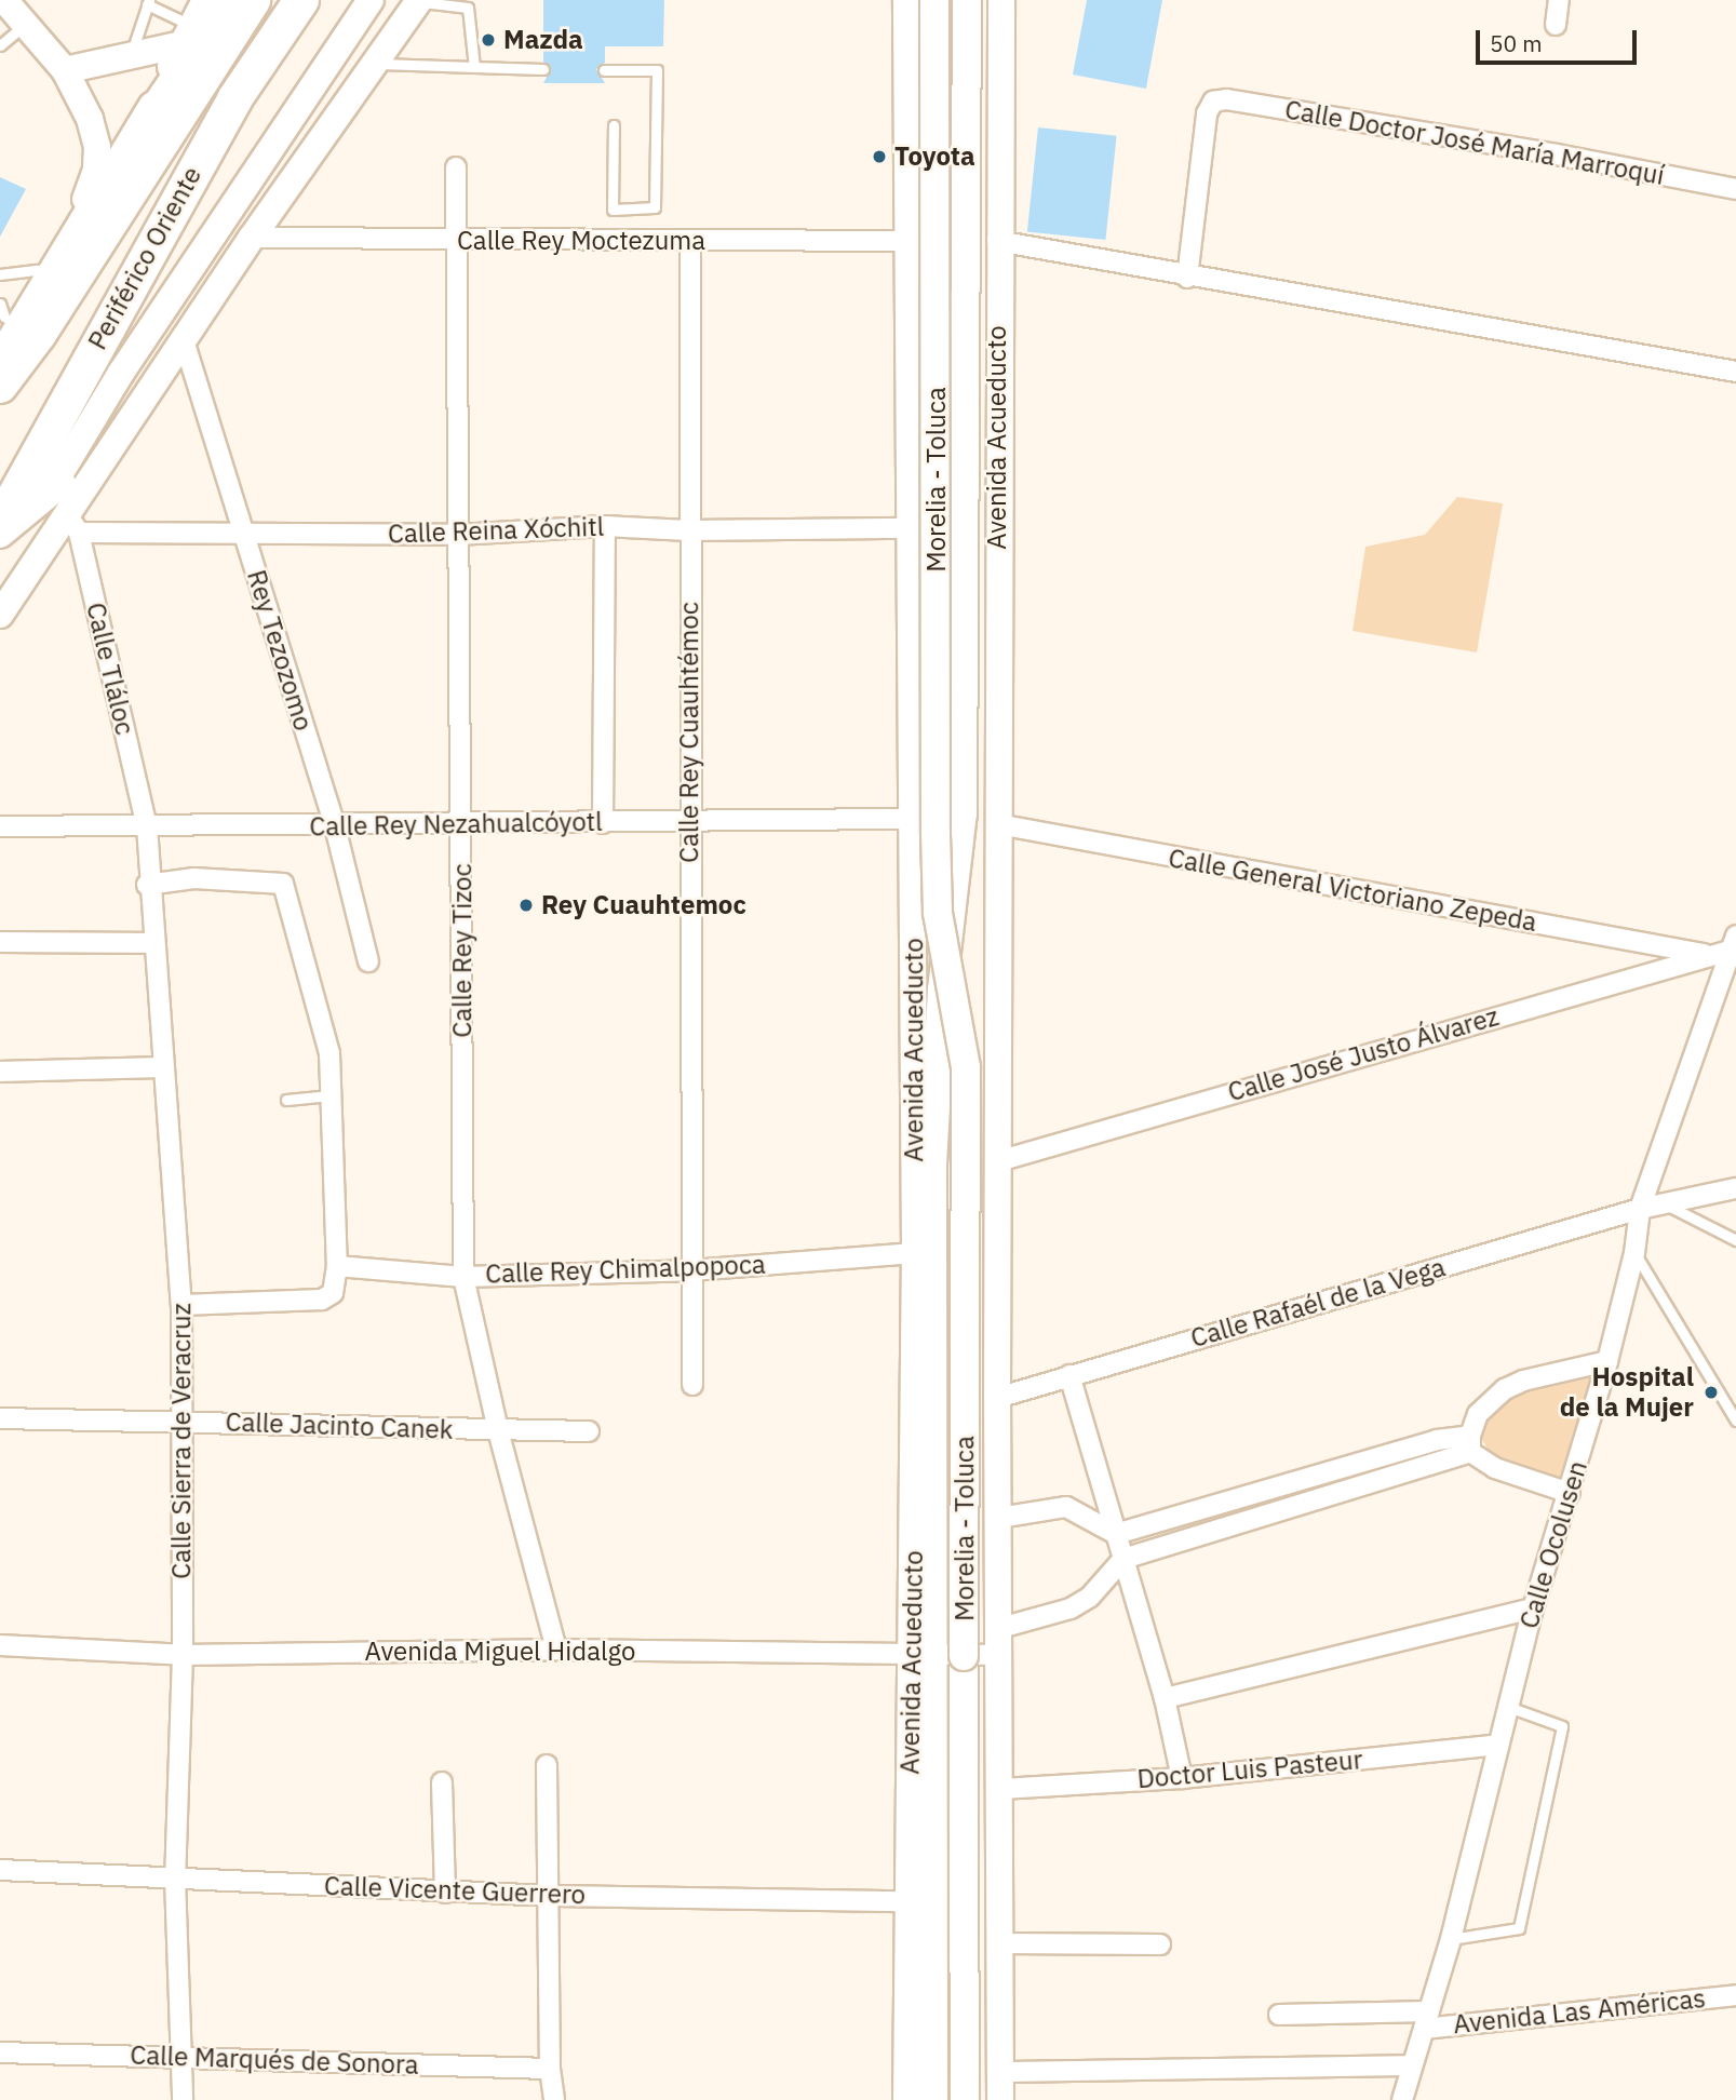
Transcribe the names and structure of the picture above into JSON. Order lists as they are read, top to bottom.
{
  "streets": {
    "highway": ["Periférico Oriente"],
    "main road": ["Morelia - Toluca"],
    "street": [
      "Calle Doctor José María Marroquí",
      "Calle Rey Moctezuma",
      "Avenida Acueducto",
      "Calle Reina Xóchitl",
      "Rey Tezozomo",
      "Calle Tláloc",
      "Calle Rey Cuauhtémoc",
      "Calle Rey Nezahualcóyotl",
      "Calle General Victoriano Zepeda",
      "Calle Rey Tizoc",
      "Calle José Justo Álvarez",
      "Calle Rey Chimalpopoca",
      "Calle Rafaél de la Vega",
      "Calle Jacinto Canek",
      "Calle Sierra de Veracruz",
      "Calle Ocolusen",
      "Avenida Miguel Hidalgo",
      "Doctor Luis Pasteur",
      "Calle Vicente Guerrero",
      "Avenida Las Américas",
      "Calle Marqués de Sonora"
    ]
  },
  "crossings": [
    ["Calle Rey Moctezuma", "Avenida Acueducto"],
    ["Calle Rey Moctezuma", "Calle Rey Cuauhtémoc"],
    ["Calle Rey Moctezuma", "Calle Rey Tizoc"],
    ["Avenida Acueducto", "Morelia - Toluca"],
    ["Avenida Acueducto", "Calle Reina Xóchitl"],
    ["Avenida Acueducto", "Calle Rey Nezahualcóyotl"],
    ["Avenida Acueducto", "Calle General Victoriano Zepeda"],
    ["Avenida Acueducto", "Calle José Justo Álvarez"],
    ["Avenida Acueducto", "Calle Rey Chimalpopoca"],
    ["Avenida Acueducto", "Calle Rafaél de la Vega"],
    ["Avenida Acueducto", "Avenida Miguel Hidalgo"],
    ["Avenida Acueducto", "Doctor Luis Pasteur"],
    ["Avenida Acueducto", "Calle Vicente Guerrero"],
    ["Morelia - Toluca", "Avenida Miguel Hidalgo"],
    ["Calle Reina Xóchitl", "Rey Tezozomo"],
    ["Calle Reina Xóchitl", "Calle Tláloc"],
    ["Calle Reina Xóchitl", "Calle Rey Cuauhtémoc"],
    ["Calle Reina Xóchitl", "Calle Rey Tizoc"],
    ["Rey Tezozomo", "Calle Rey Nezahualcóyotl"],
    ["Calle Tláloc", "Calle Rey Nezahualcóyotl"],
    ["Calle Tláloc", "Calle Sierra de Veracruz"],
    ["Calle Rey Cuauhtémoc", "Calle Rey Nezahualcóyotl"],
    ["Calle Rey Cuauhtémoc", "Calle Rey Chimalpopoca"],
    ["Calle Rey Nezahualcóyotl", "Calle Rey Tizoc"],
    ["Calle Rey Nezahualcóyotl", "Calle Sierra de Veracruz"],
    ["Calle General Victoriano Zepeda", "Calle José Justo Álvarez"],
    ["Calle Rey Tizoc", "Calle Rey Chimalpopoca"],
    ["Calle Rey Tizoc", "Calle Jacinto Canek"],
    ["Calle Rey Tizoc", "Avenida Miguel Hidalgo"],
    ["Calle José Justo Álvarez", "Calle Ocolusen"],
    ["Calle Rafaél de la Vega", "Calle Ocolusen"],
    ["Calle Jacinto Canek", "Calle Sierra de Veracruz"],
    ["Calle Sierra de Veracruz", "Avenida Miguel Hidalgo"],
    ["Calle Sierra de Veracruz", "Calle Vicente Guerrero"],
    ["Calle Sierra de Veracruz", "Calle Marqués de Sonora"],
    ["Calle Ocolusen", "Doctor Luis Pasteur"],
    ["Calle Ocolusen", "Avenida Las Américas"]
  ],
  "places": [
    "Mazda",
    "Toyota",
    "Rey Cuauhtemoc",
    "Hospital de la Mujer"
  ],
  "scale_bar": "50 m"
}
